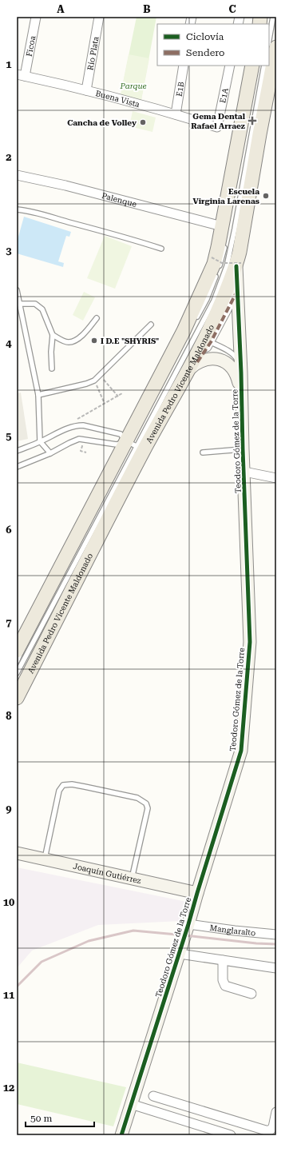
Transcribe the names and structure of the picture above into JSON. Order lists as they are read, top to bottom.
{
  "streets": {
    "main road": ["Avenida Pedro Vicente Maldonado"],
    "street": [
      "Ficoa",
      "Río Plata",
      "E1B",
      "E1A",
      "Buena Vista",
      "Palenque",
      "Teodoro Gómez de la Torre",
      "Joaquín Gutiérrez",
      "Manglaralto"
    ]
  },
  "crossings": [
    ["Ficoa", "Buena Vista"],
    ["Río Plata", "Buena Vista"],
    ["E1B", "Buena Vista"],
    ["E1A", "Buena Vista"],
    ["Palenque", "Avenida Pedro Vicente Maldonado"],
    ["Avenida Pedro Vicente Maldonado", "Teodoro Gómez de la Torre"],
    ["Teodoro Gómez de la Torre", "Joaquín Gutiérrez"],
    ["Teodoro Gómez de la Torre", "Manglaralto"]
  ],
  "parks": ["Parque"],
  "places": {
    "health": ["Gema Dental Rafael Arraez"],
    "other": ["Cancha de Volley", "Escuela Virginia Larenas", "I D.E \"SHYRIS\""]
  },
  "legend": ["Ciclovía", "Sendero"],
  "scale_bar": "50 m",
  "grid": {
    "columns": ["A", "B", "C"],
    "rows": [
      "1",
      "2",
      "3",
      "4",
      "5",
      "6",
      "7",
      "8",
      "9",
      "10",
      "11",
      "12"
    ]
  }
}
